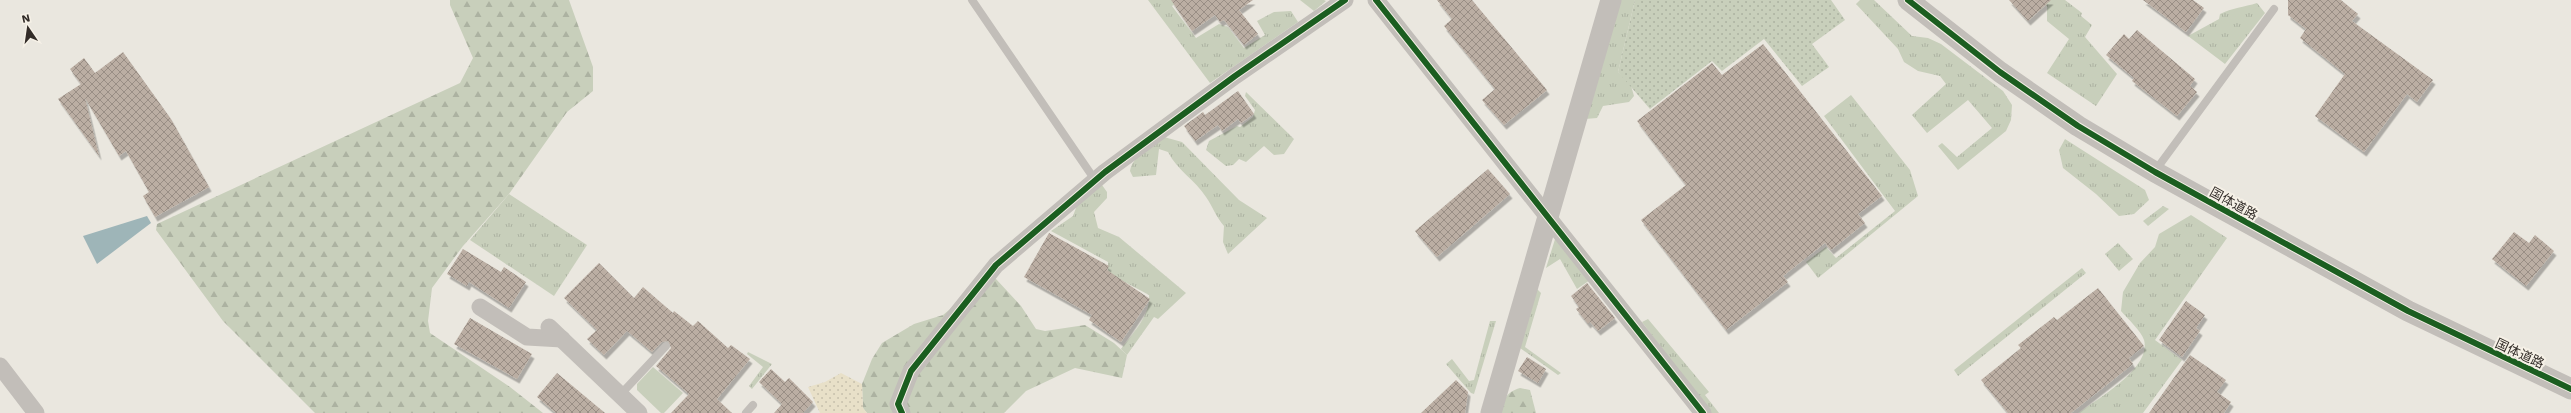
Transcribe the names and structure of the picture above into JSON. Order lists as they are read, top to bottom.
{
  "streets": {
    "street": ["国体道路"]
  },
  "north": "top"
}
